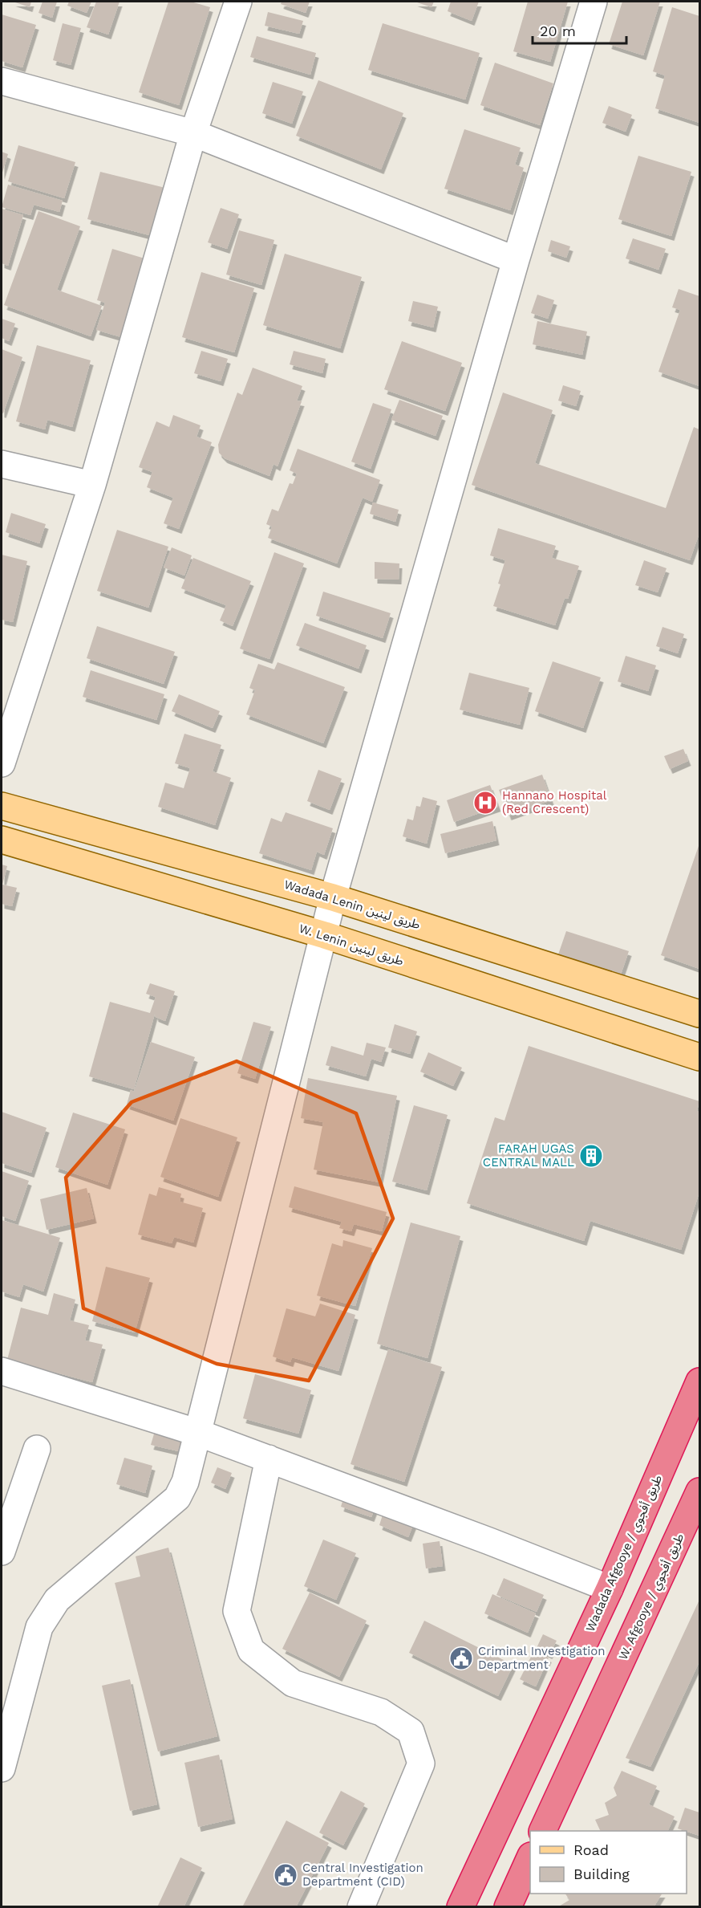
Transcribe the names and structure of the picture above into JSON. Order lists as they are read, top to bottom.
{
  "streets": {
    "highway": ["Wadada Afgooye / طريق أفجوي", "W. Afgooye / طريق أفجوي"],
    "main road": ["Wadada Lenin طريق لينين", "W. Lenin طريق لينين"]
  },
  "places": {
    "hospital": ["Hannano Hospital (Red Crescent)"],
    "building": ["FARAH UGAS CENTRAL MALL"],
    "public building": ["Criminal Investigation Department", "Central Investigation Department (CID)"]
  },
  "legend": ["Road", "Building"],
  "scale_bar": "20 m"
}
